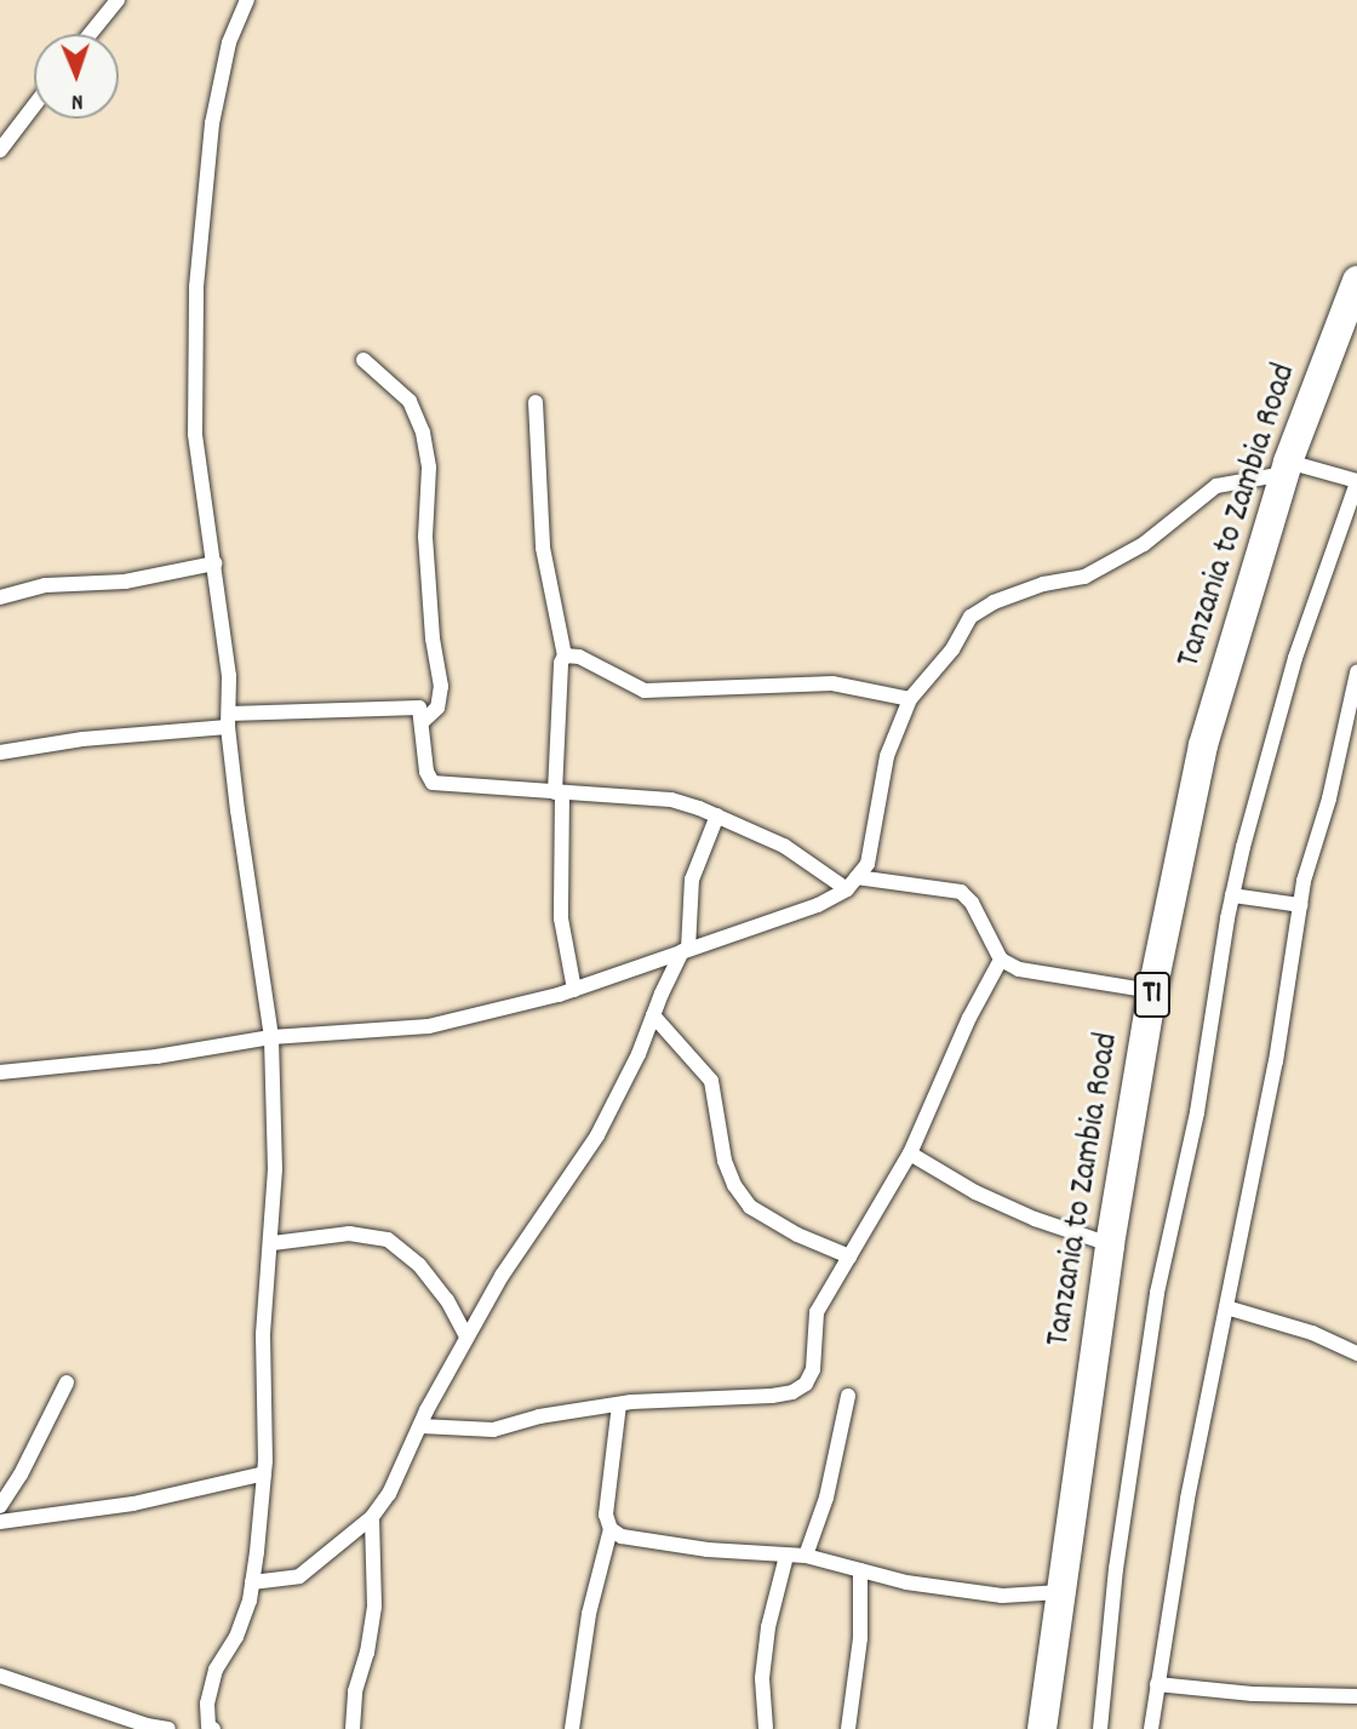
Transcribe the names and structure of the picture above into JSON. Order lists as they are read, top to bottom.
{
  "streets": {
    "highway": ["Tanzania to Zambia Road", "T1"]
  },
  "north": "bottom"
}
